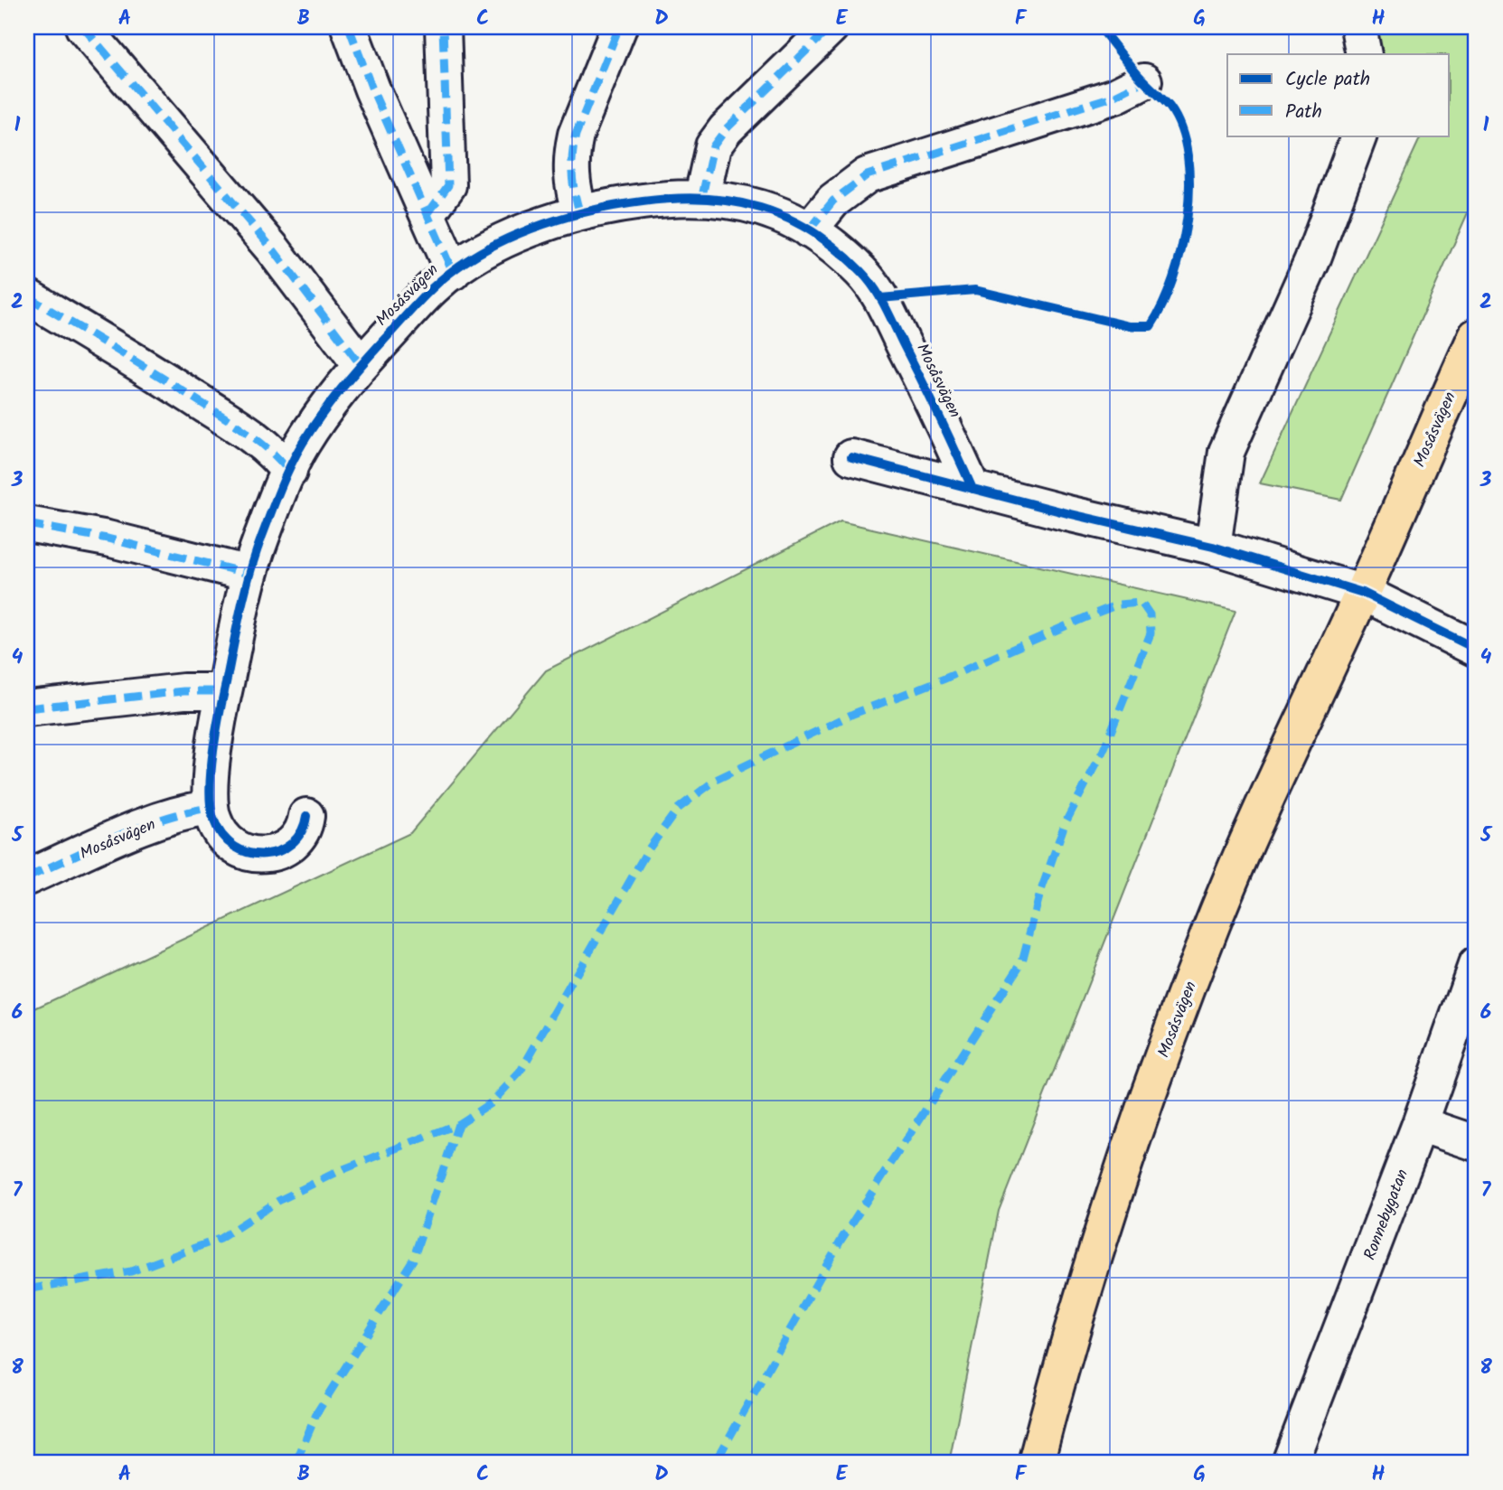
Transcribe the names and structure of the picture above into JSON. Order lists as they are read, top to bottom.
{
  "streets": {
    "main road": ["Mosåsvägen"],
    "street": ["Ronnebygatan"]
  },
  "legend": ["Cycle path", "Path"],
  "grid": {
    "columns": [
      "A",
      "B",
      "C",
      "D",
      "E",
      "F",
      "G",
      "H"
    ],
    "rows": [
      "1",
      "2",
      "3",
      "4",
      "5",
      "6",
      "7",
      "8"
    ]
  }
}
